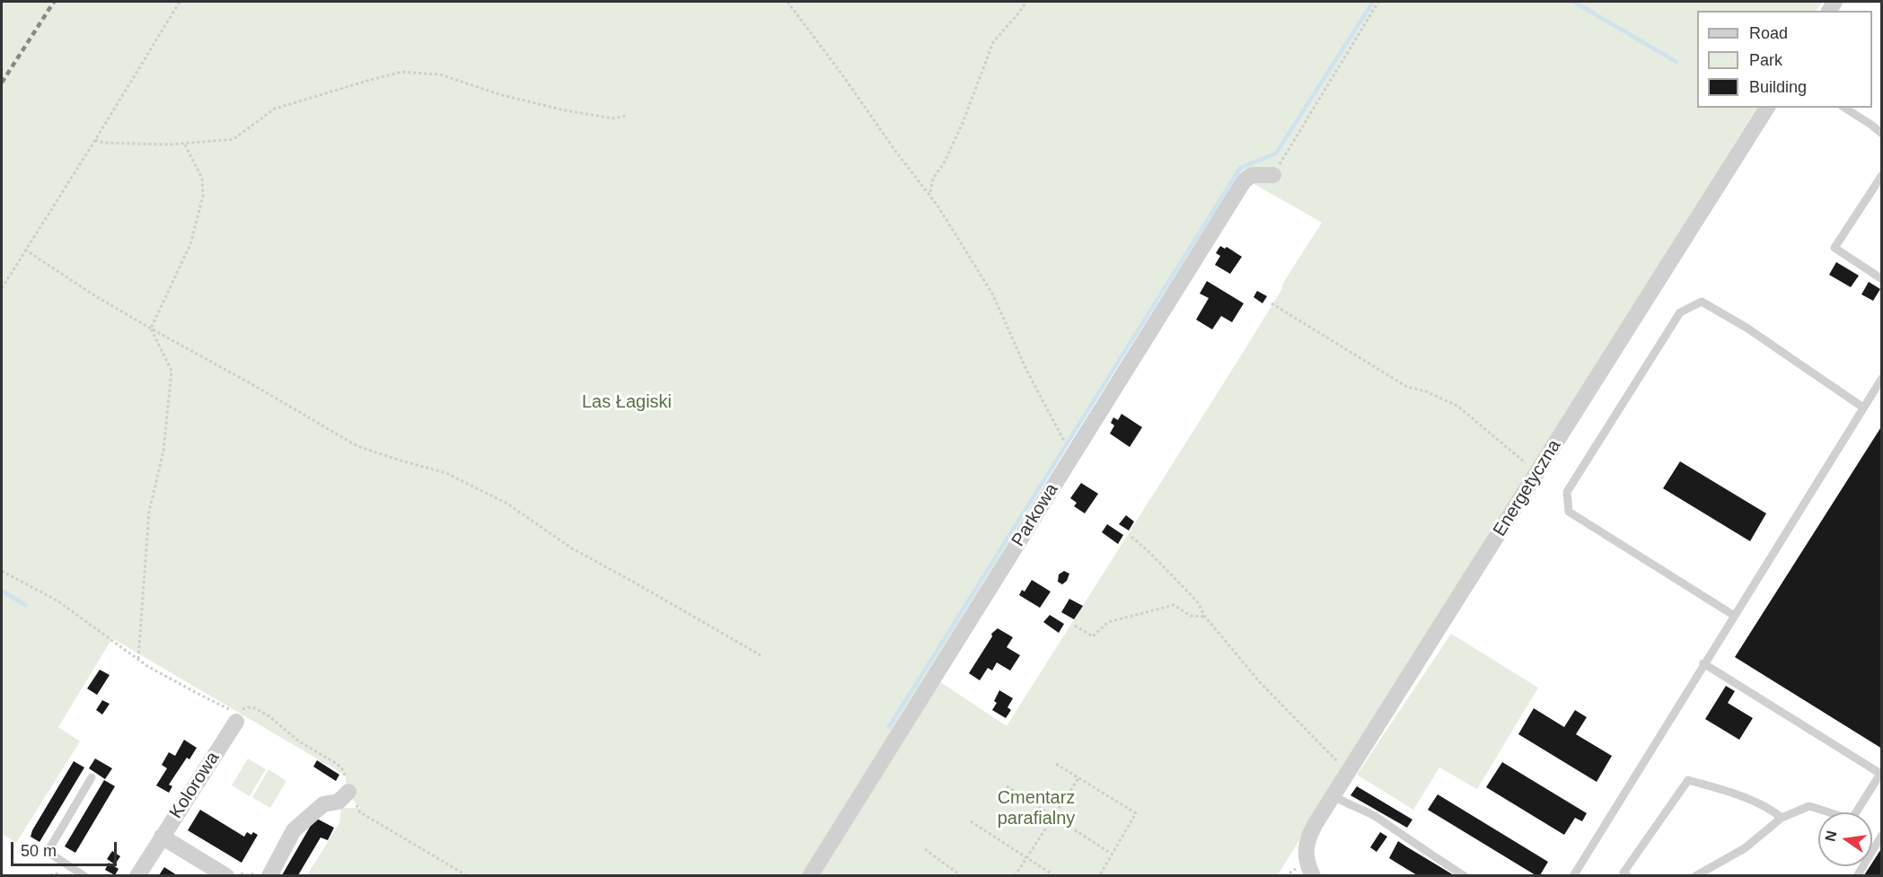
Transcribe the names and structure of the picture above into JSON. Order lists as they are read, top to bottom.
{
  "streets": {
    "street": ["Energetyczna", "Parkowa", "Kolorowa"]
  },
  "parks": ["Las Łagiski", "Cmentarz parafialny"],
  "legend": ["Road", "Park", "Building"],
  "scale_bar": "50 m",
  "north": "left"
}
